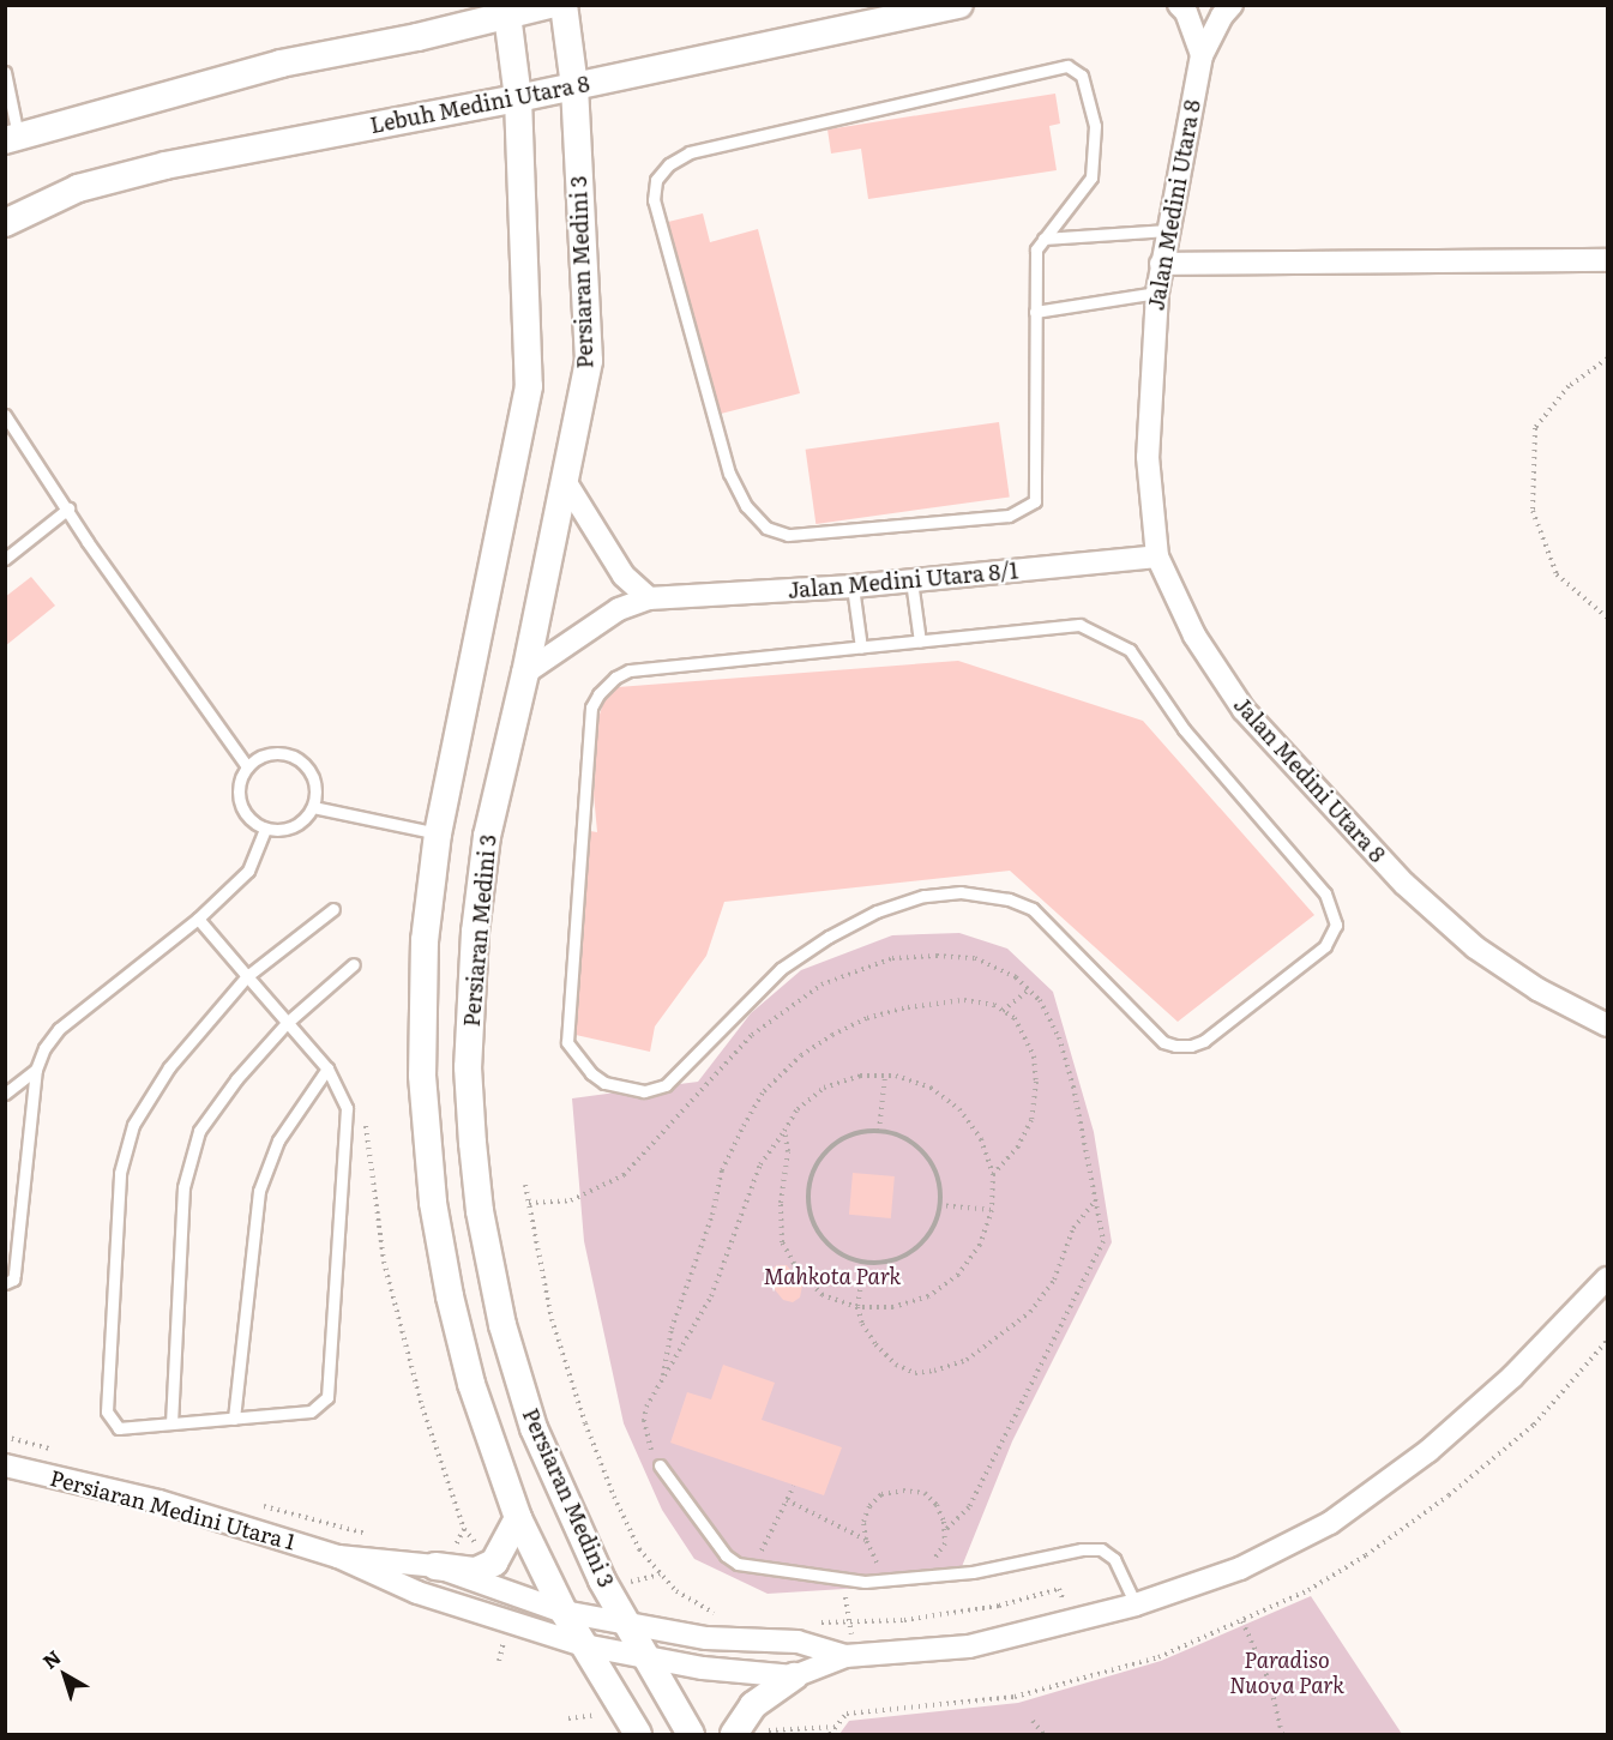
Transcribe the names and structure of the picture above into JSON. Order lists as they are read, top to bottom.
{
  "streets": {
    "street": [
      "Lebuh Medini Utara 8",
      "Jalan Medini Utara 8",
      "Persiaran Medini 3",
      "Jalan Medini Utara 8/1",
      "Persiaran Medini Utara 1"
    ]
  },
  "crossings": [
    ["Lebuh Medini Utara 8", "Persiaran Medini 3"],
    ["Jalan Medini Utara 8", "Jalan Medini Utara 8/1"],
    ["Persiaran Medini 3", "Jalan Medini Utara 8/1"],
    ["Persiaran Medini 3", "Persiaran Medini Utara 1"]
  ],
  "parks": ["Mahkota Park", "Paradiso Nuova Park"],
  "north": "top left"
}
